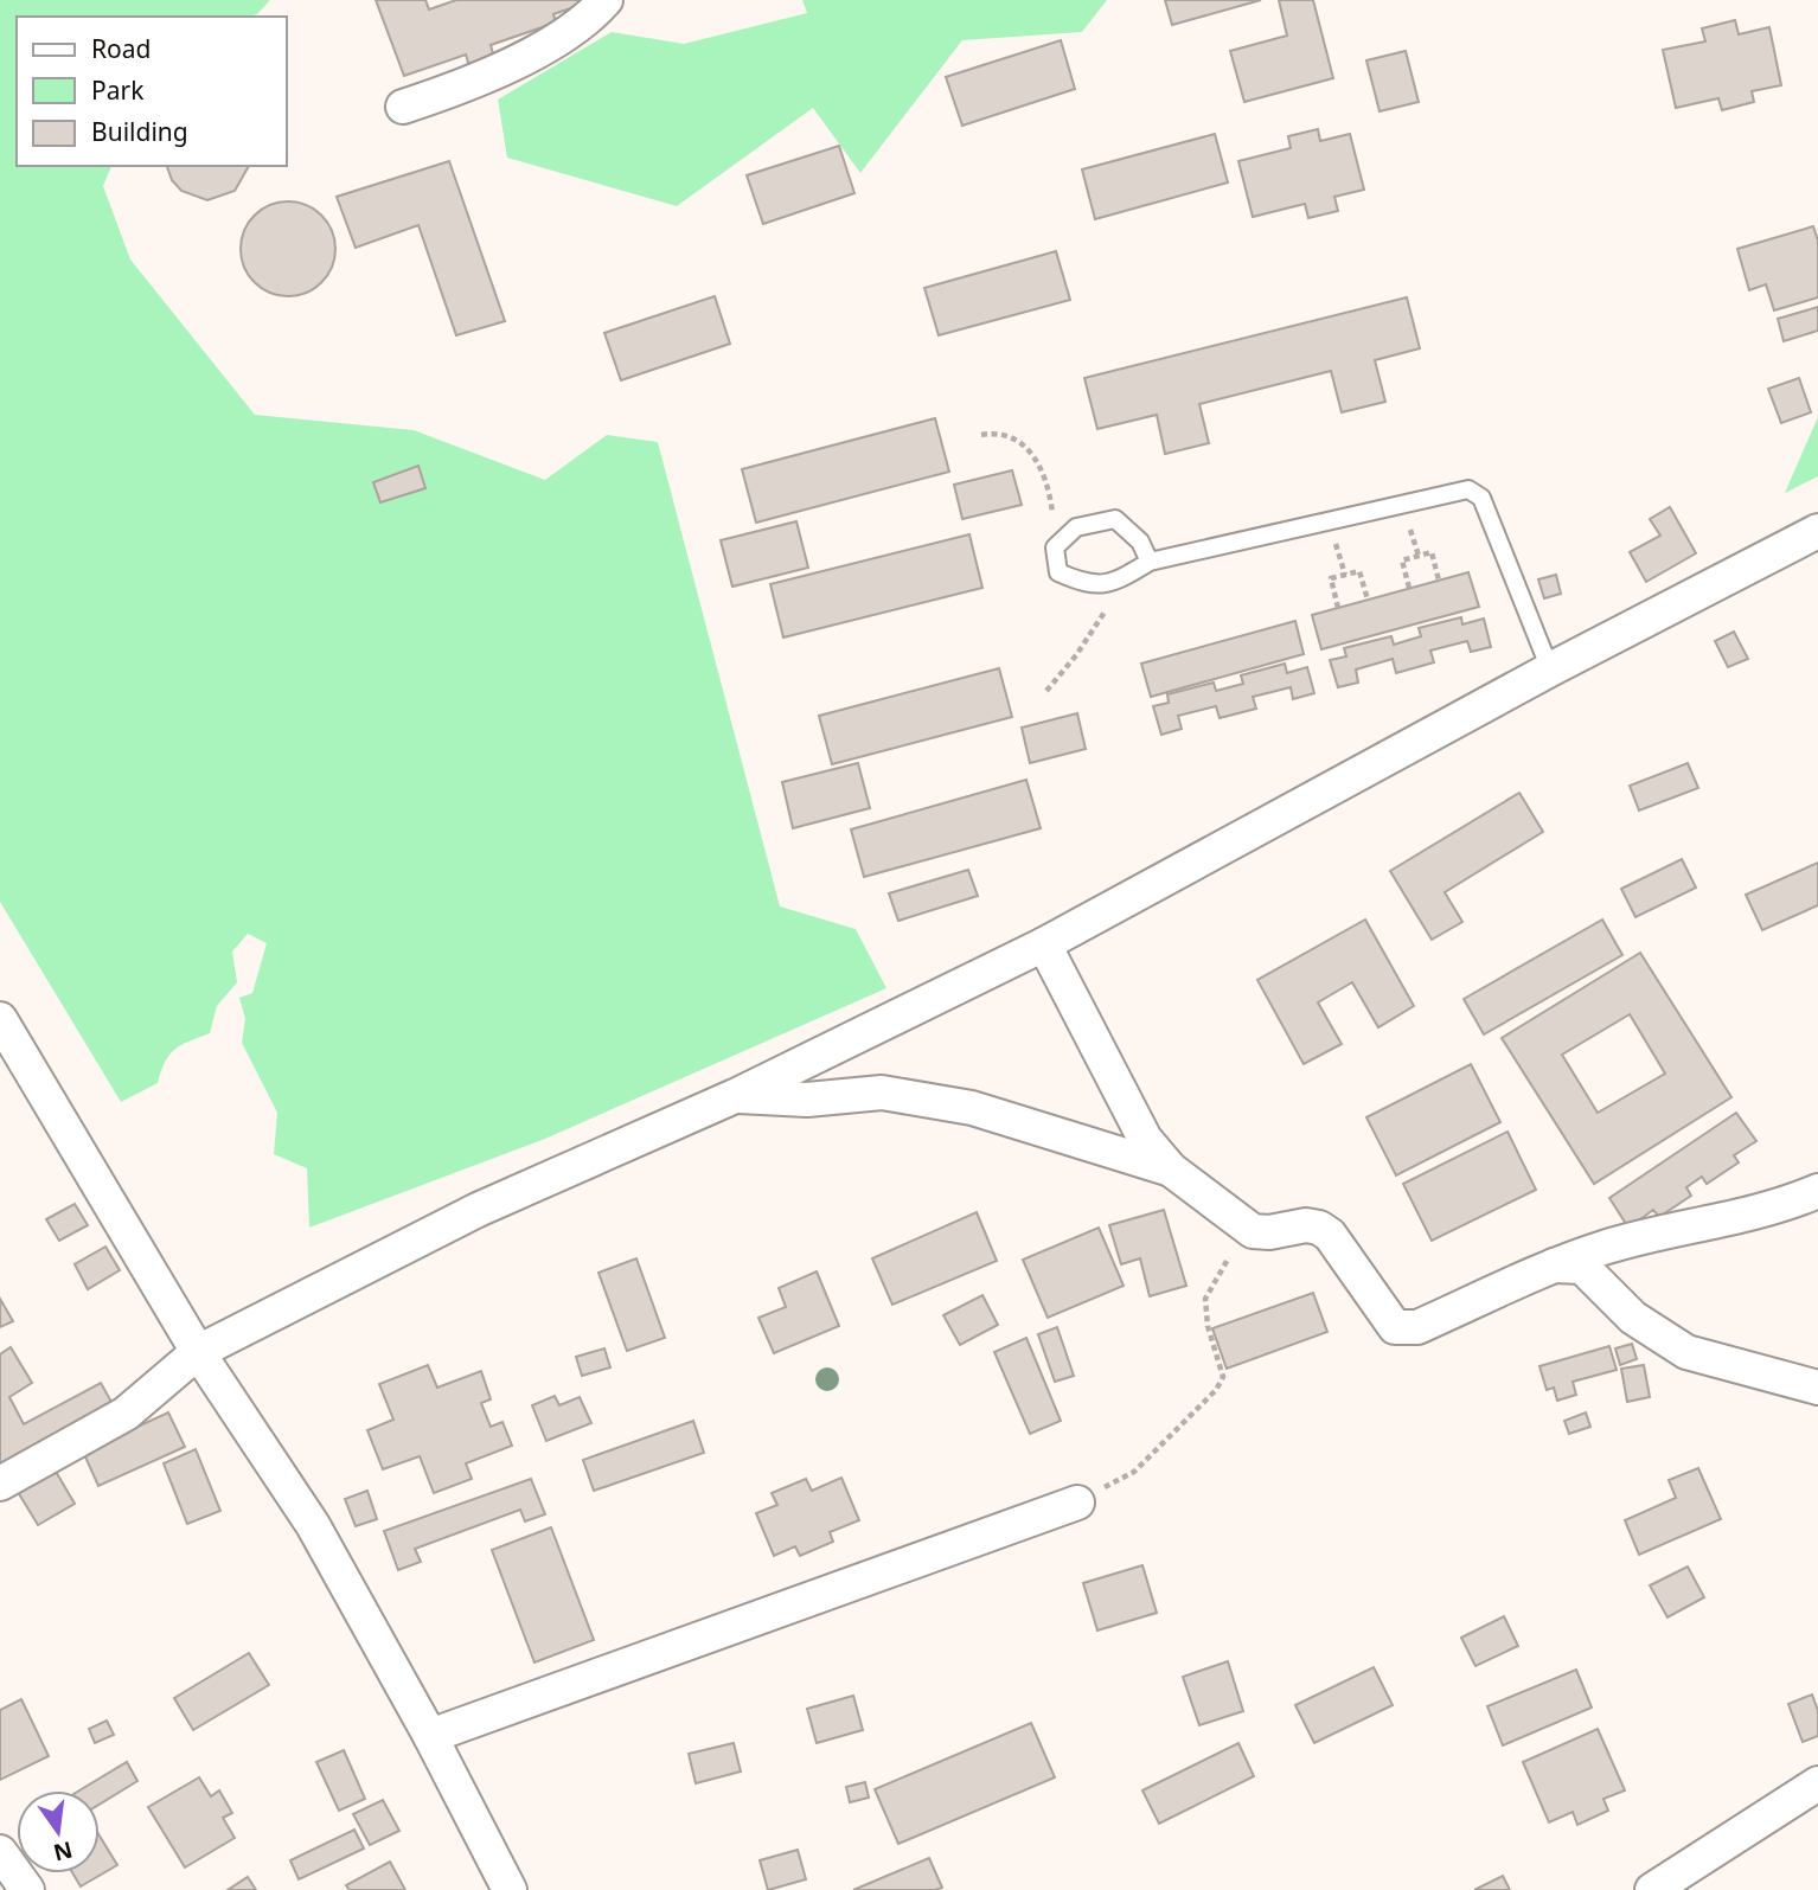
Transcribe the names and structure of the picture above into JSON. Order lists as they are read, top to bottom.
{
  "legend": ["Road", "Park", "Building"],
  "north": "bottom"
}
